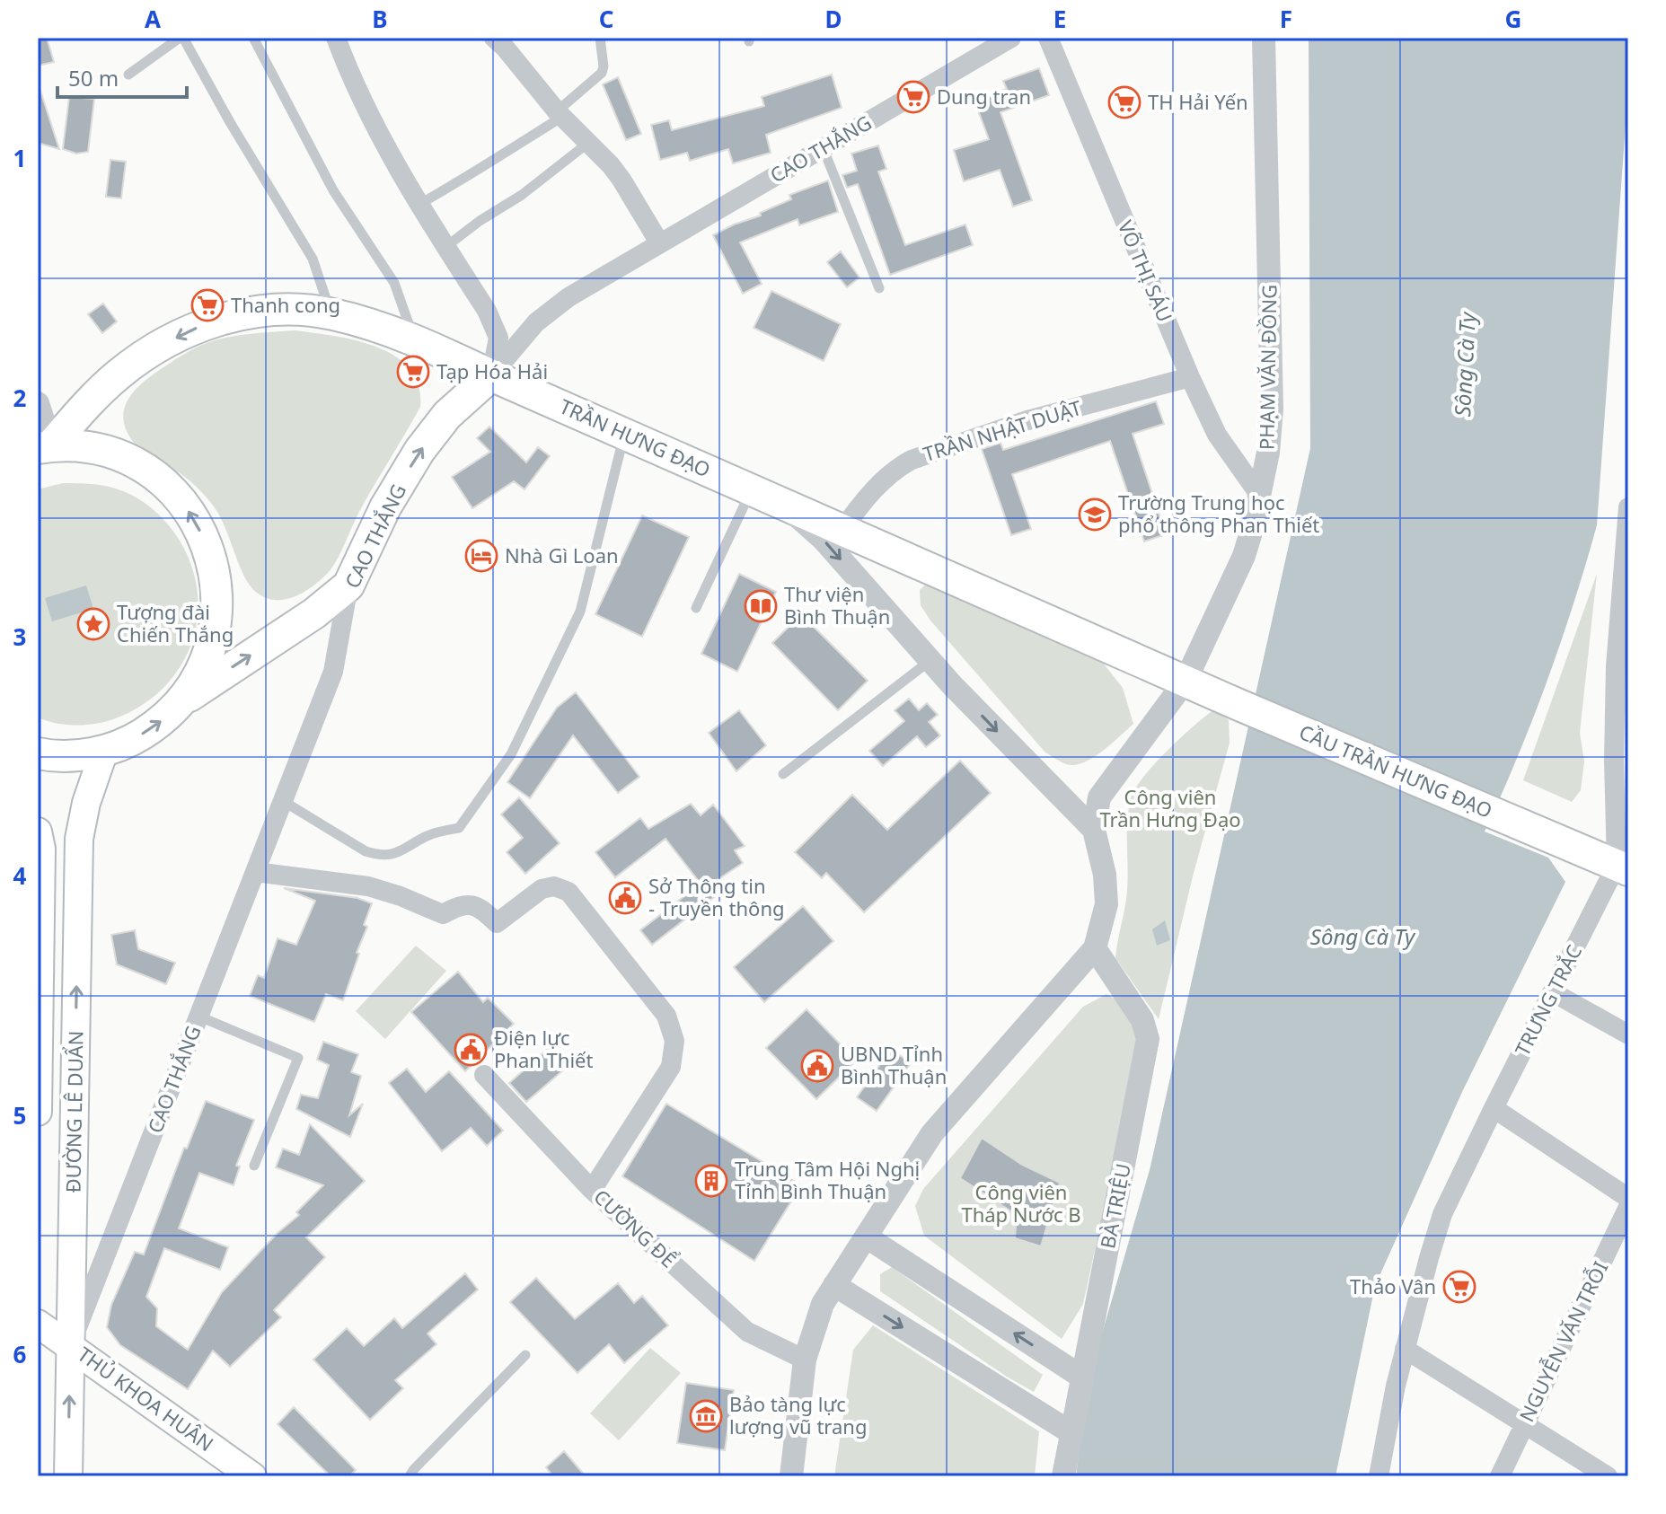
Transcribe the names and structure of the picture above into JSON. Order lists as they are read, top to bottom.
{
  "streets": {
    "main road": [
      "CAO THẮNG",
      "TRẦN HƯNG ĐẠO",
      "CẦU TRẦN HƯNG ĐẠO",
      "ĐƯỜNG LÊ DUẨN",
      "THỦ KHOA HUÂN"
    ],
    "street": [
      "VÕ THỊ SÁU",
      "PHẠM VĂN ĐỒNG",
      "TRẦN NHẬT DUẬT",
      "TRƯNG TRẮC",
      "BÀ TRIỆU",
      "CƯỜNG ĐỂ",
      "NGUYỄN VĂN TRỖI"
    ]
  },
  "crossings": [
    ["CAO THẮNG", "TRẦN HƯNG ĐẠO"],
    ["CAO THẮNG", "ĐƯỜNG LÊ DUẨN"],
    ["CAO THẮNG", "THỦ KHOA HUÂN"],
    ["VÕ THỊ SÁU", "PHẠM VĂN ĐỒNG"],
    ["VÕ THỊ SÁU", "TRẦN NHẬT DUẬT"],
    ["PHẠM VĂN ĐỒNG", "TRẦN HƯNG ĐẠO"],
    ["TRẦN NHẬT DUẬT", "TRẦN HƯNG ĐẠO"],
    ["TRẦN HƯNG ĐẠO", "CẦU TRẦN HƯNG ĐẠO"],
    ["CẦU TRẦN HƯNG ĐẠO", "TRƯNG TRẮC"],
    ["ĐƯỜNG LÊ DUẨN", "THỦ KHOA HUÂN"]
  ],
  "water": ["Sông Cà Ty"],
  "parks": ["Công viên Trần Hưng Đạo", "Công viên Tháp Nước B"],
  "places": {
    "supermarket": [
      "Dung tran",
      "TH Hải Yến",
      "Thanh cong",
      "Tạp Hóa Hải",
      "Thảo Vân"
    ],
    "school or university": ["Trường Trung học phổ thông Phan Thiết"],
    "hotel": ["Nhà Gì Loan"],
    "library": ["Thư viện Bình Thuận"],
    "place": ["Tượng đài Chiến Thắng"],
    "public building": ["Sở Thông tin - Truyền thông", "Điện lực Phan Thiết", "UBND Tỉnh Bình Thuận"],
    "building": ["Trung Tâm Hội Nghị Tỉnh Bình Thuận"],
    "museum": ["Bảo tàng lực lượng vũ trang"]
  },
  "scale_bar": "50 m",
  "grid": {
    "columns": [
      "A",
      "B",
      "C",
      "D",
      "E",
      "F",
      "G"
    ],
    "rows": [
      "1",
      "2",
      "3",
      "4",
      "5",
      "6"
    ]
  }
}
